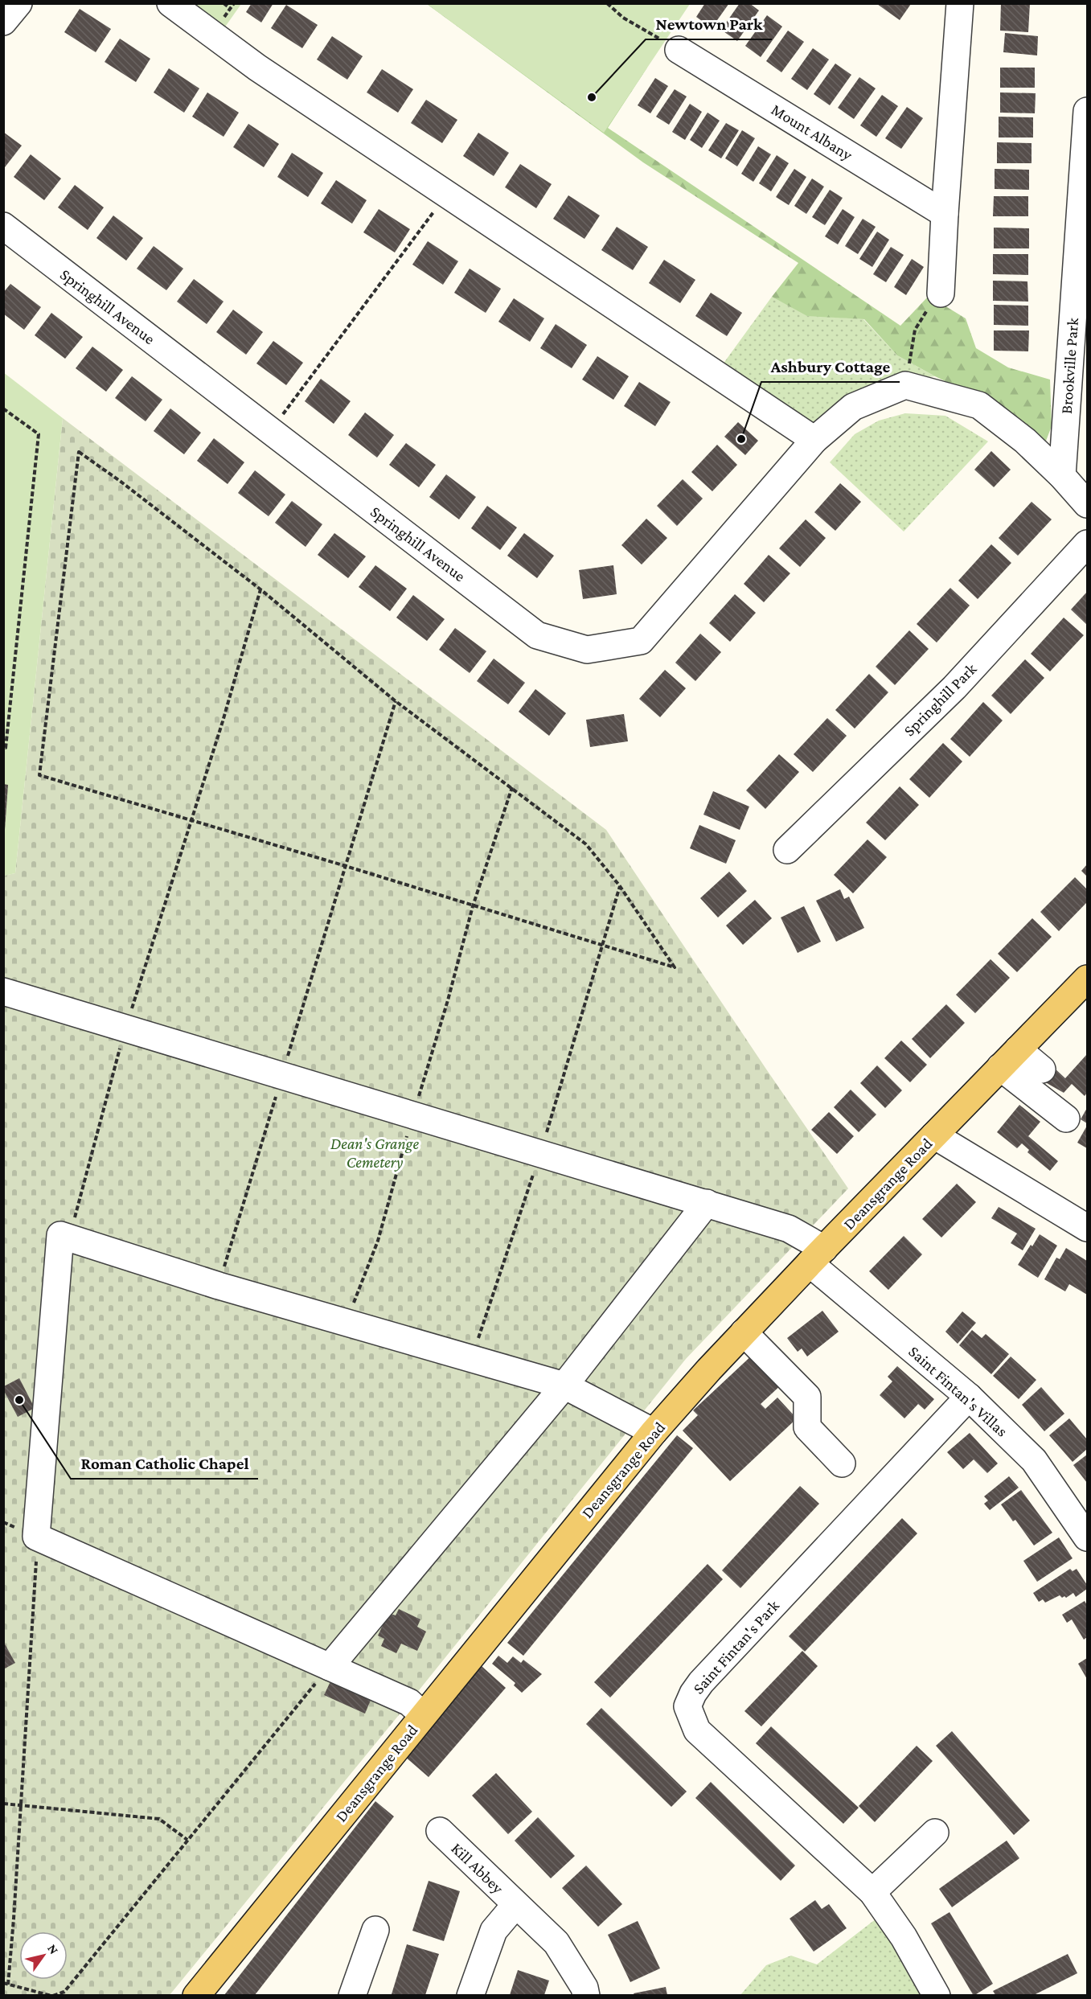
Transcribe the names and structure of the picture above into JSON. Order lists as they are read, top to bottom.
{
  "streets": {
    "main road": ["Deansgrange Road"],
    "street": [
      "Mount Albany",
      "Springhill Avenue",
      "Brookville Park",
      "Springhill Park",
      "Saint Fintan's Villas",
      "Saint Fintan's Park",
      "Kill Abbey"
    ]
  },
  "crossings": [
    ["Deansgrange Road", "Saint Fintan's Villas"],
    ["Saint Fintan's Villas", "Saint Fintan's Park"]
  ],
  "parks": ["Dean's Grange Cemetery"],
  "places": ["Newtown Park", "Ashbury Cottage", "Roman Catholic Chapel"],
  "north": "top right"
}
